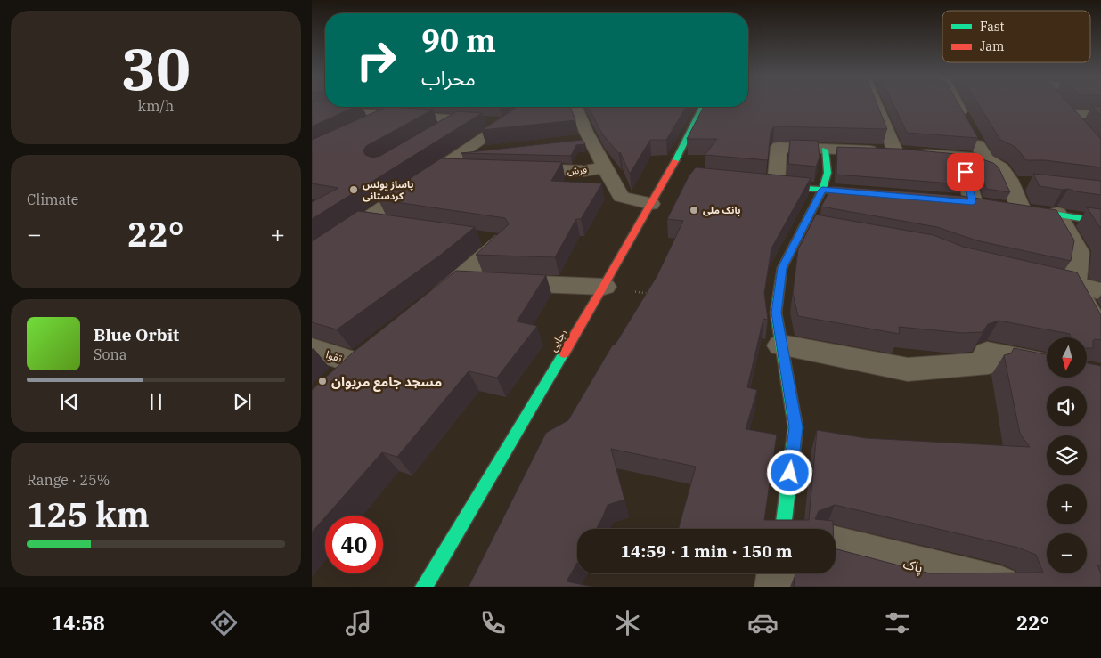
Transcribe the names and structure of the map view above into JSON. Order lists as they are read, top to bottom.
{
  "streets": {
    "street": [
      "فرش",
      "رجایی",
      "تقوا",
      "پاک"
    ]
  },
  "places": ["پاساژ یونس کردستانی", "بانک ملی", "مسجد جامع مریوان"],
  "legend": ["Fast", "Jam"],
  "north": "bottom",
  "page": {
    "tile": [
      ["30", "km/h"],
      "Climate",
      ["Range · 25%", "125 km"]
    ],
    "turn": ["90 m", "محراب"],
    "heat": ["−", "22°", "+"],
    "song": ["Blue Orbit", "Sona"],
    "map_buttons": ["+", "−"],
    "limit": "40",
    "trip": "14:59 · 1 min · 150 m",
    "tabs": ["14:58", "22°"]
  }
}
